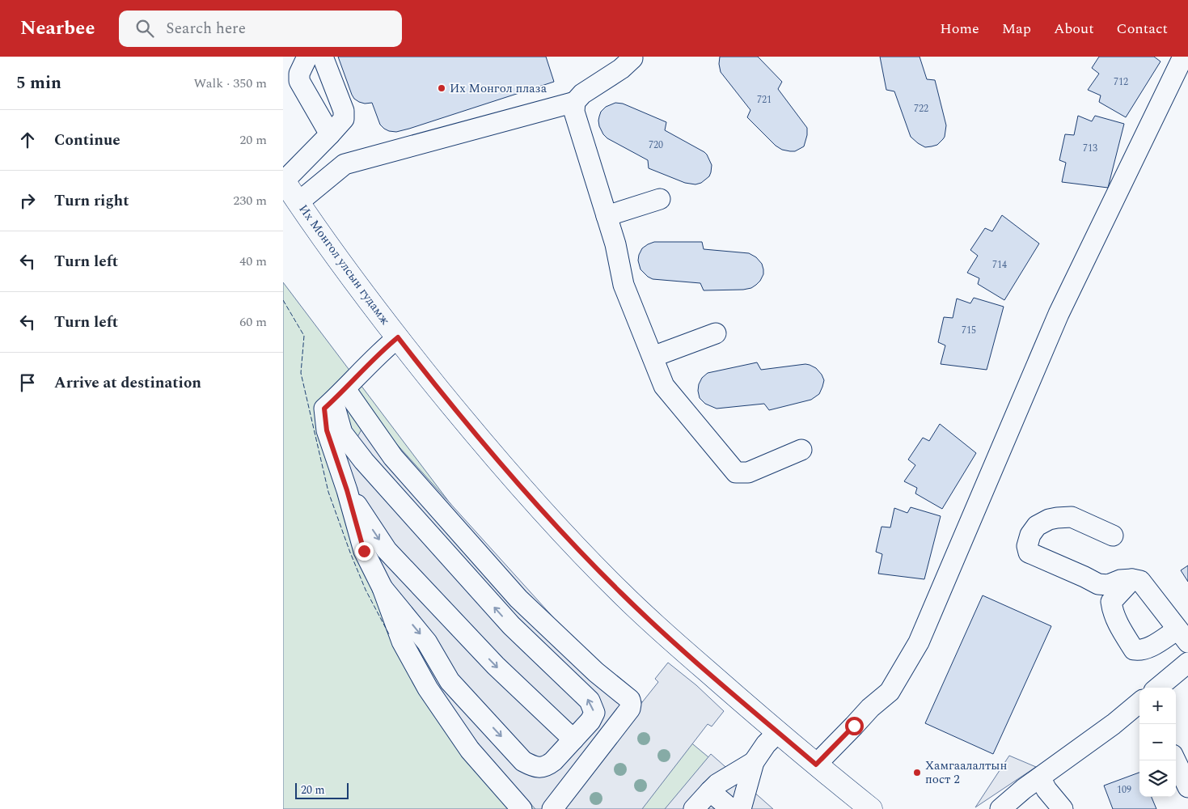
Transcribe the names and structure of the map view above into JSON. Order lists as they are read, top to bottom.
{
  "streets": {
    "main road": ["Их Монгол улсын гудамж"]
  },
  "places": ["Их Монгол плаза", "Хамгаалалтын пост 2"],
  "house_numbers": [
    "712",
    "721",
    "722",
    "720",
    "713",
    "714",
    "715",
    "109"
  ],
  "scale_bar": "20 m",
  "page": {
    "header": "Nearbee",
    "search": "Search here",
    "nav": [
      "Home",
      "Map",
      "About",
      "Contact"
    ],
    "heading": ["5 min", "Walk · 350 m"],
    "list": [
      ["Continue", "20 m"],
      ["Turn right", "230 m"],
      ["Turn left", "40 m"],
      ["Turn left", "60 m"],
      "Arrive at destination"
    ],
    "map_buttons": ["+", "−"],
    "scale": "20 m"
  }
}
